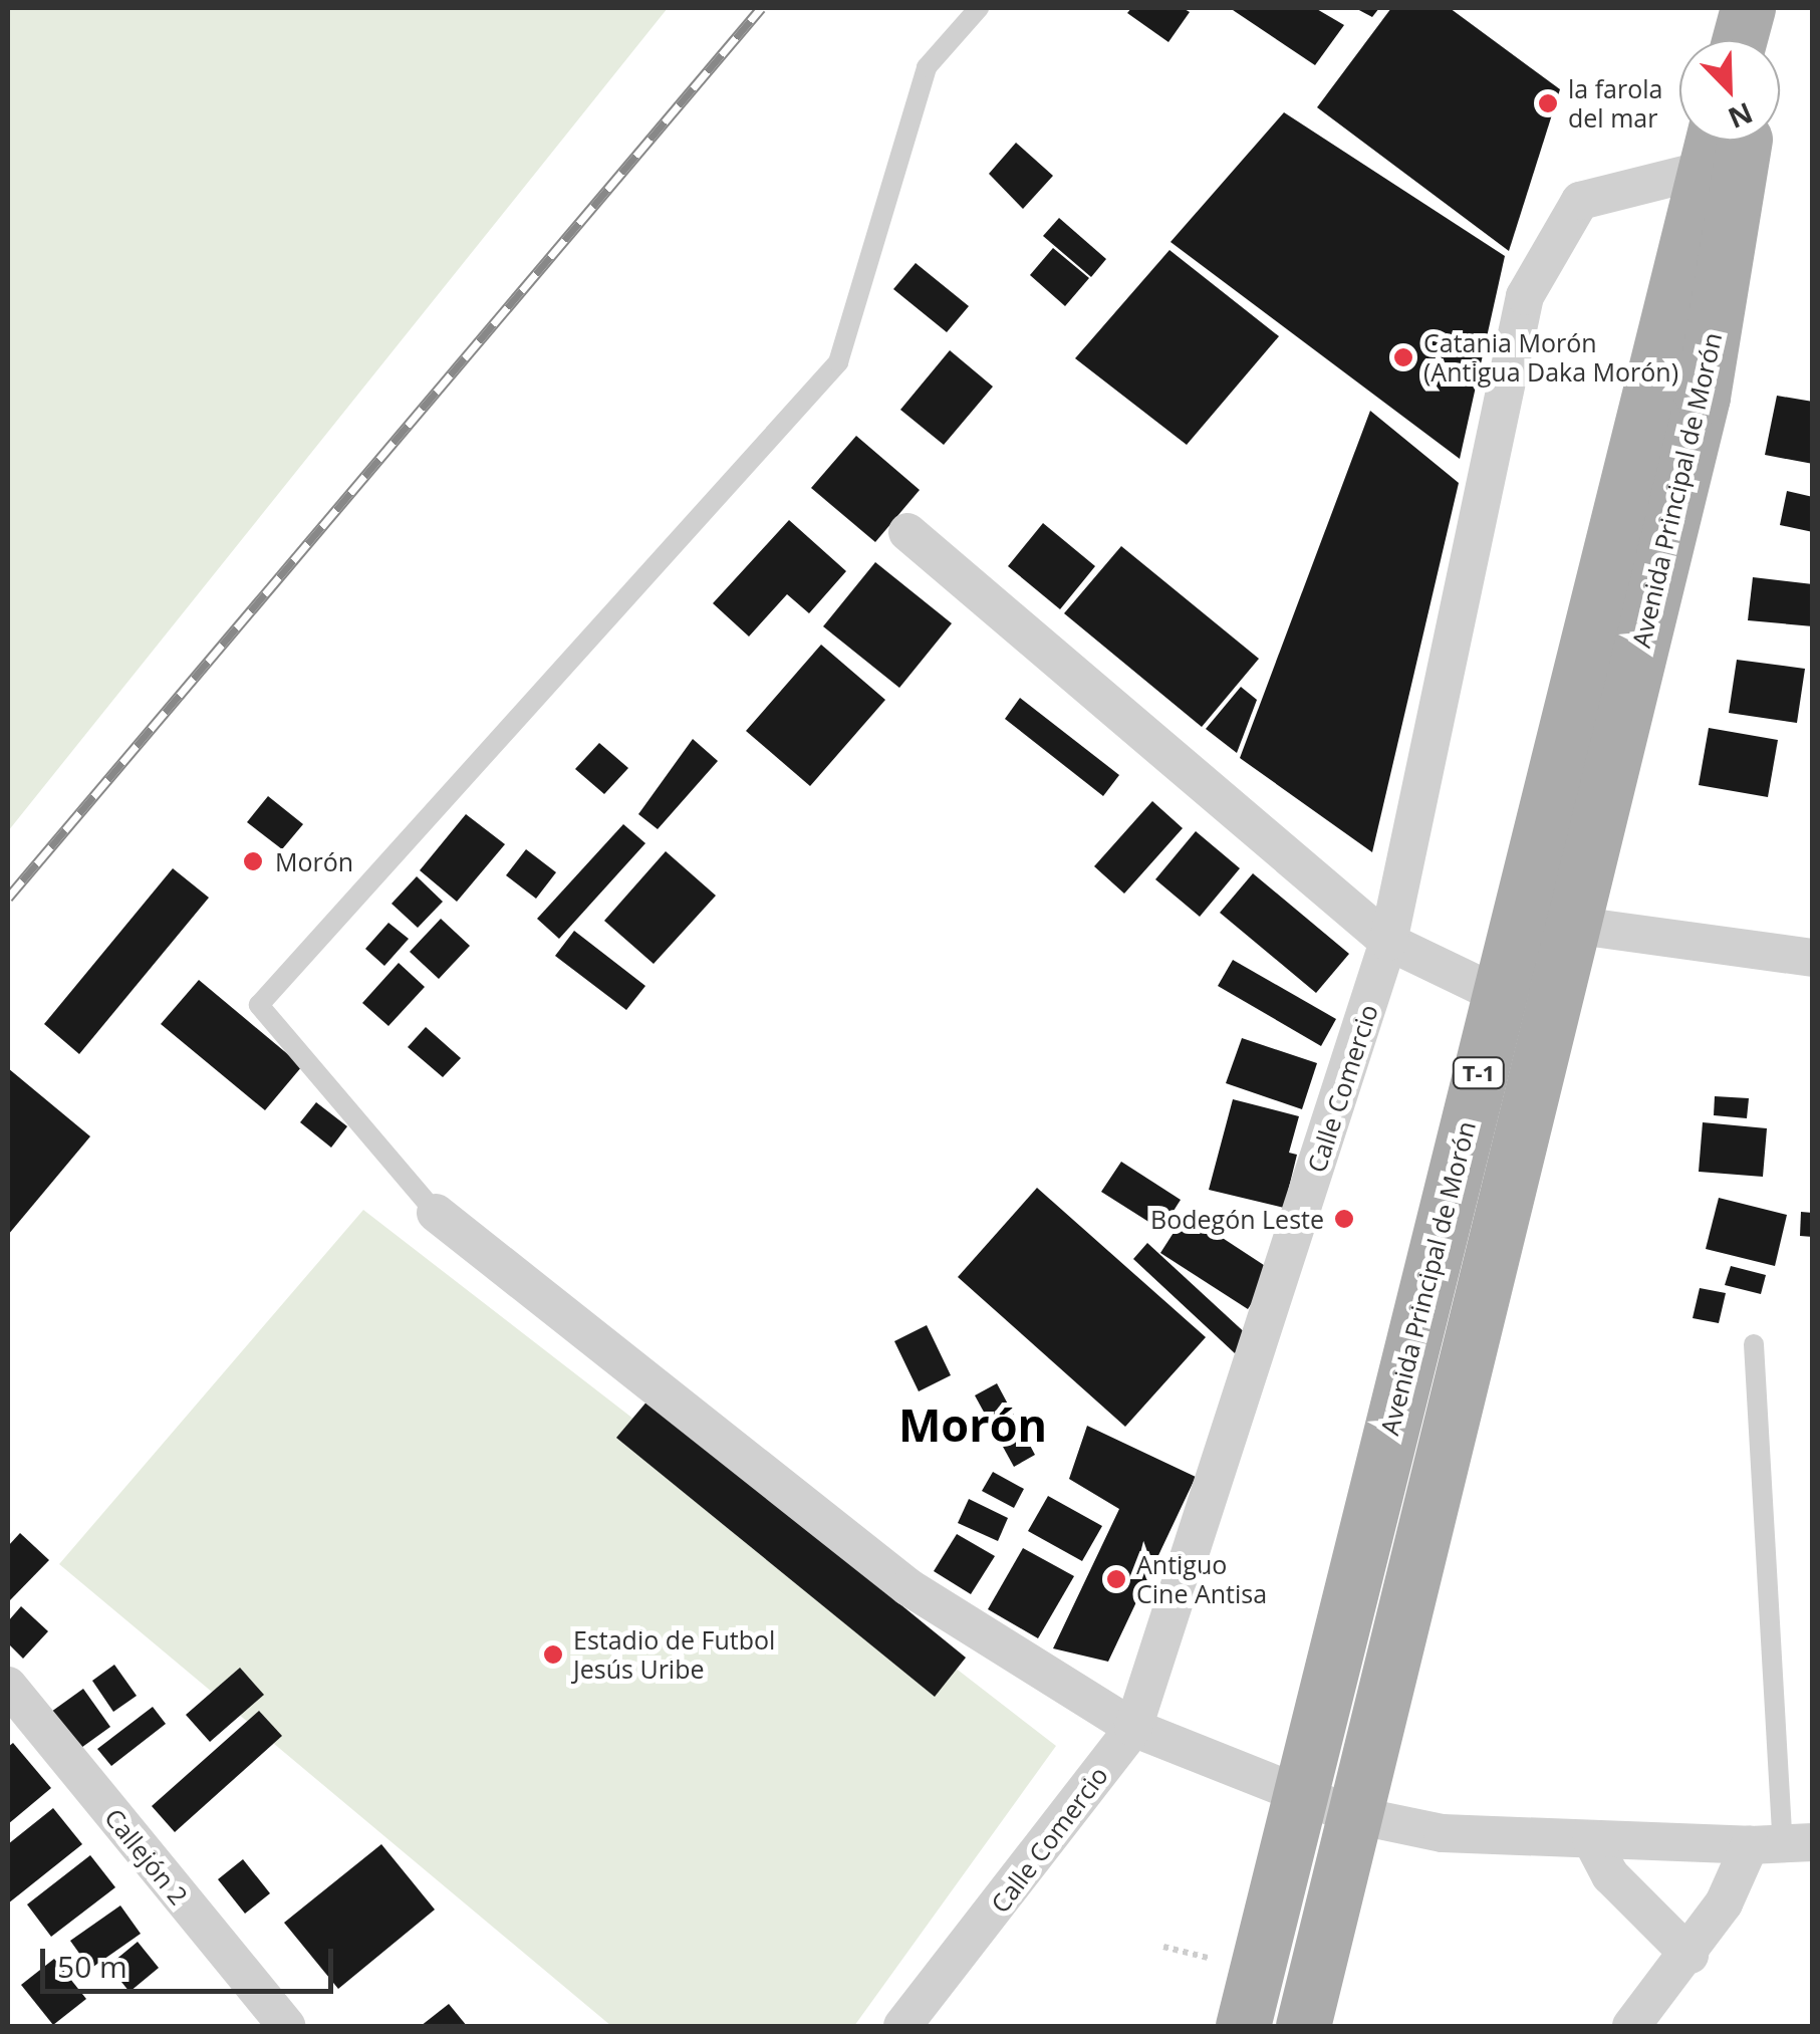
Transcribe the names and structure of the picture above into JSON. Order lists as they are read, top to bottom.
{
  "streets": {
    "main road": ["Avenida Principal de Morón", "T-1"],
    "street": ["Calle Comercio", "Callejón 2"]
  },
  "crossings": [
    ["Avenida Principal de Morón", "Calle Comercio"]
  ],
  "districts": ["Morón"],
  "places": [
    "la farola del mar",
    "Catania Morón (Antigua Daka Morón)",
    "Morón",
    "Bodegón Leste",
    "Antiguo Cine Antisa",
    "Estadio de Futbol Jesús Uribe"
  ],
  "scale_bar": "50 m",
  "north": "bottom right"
}
